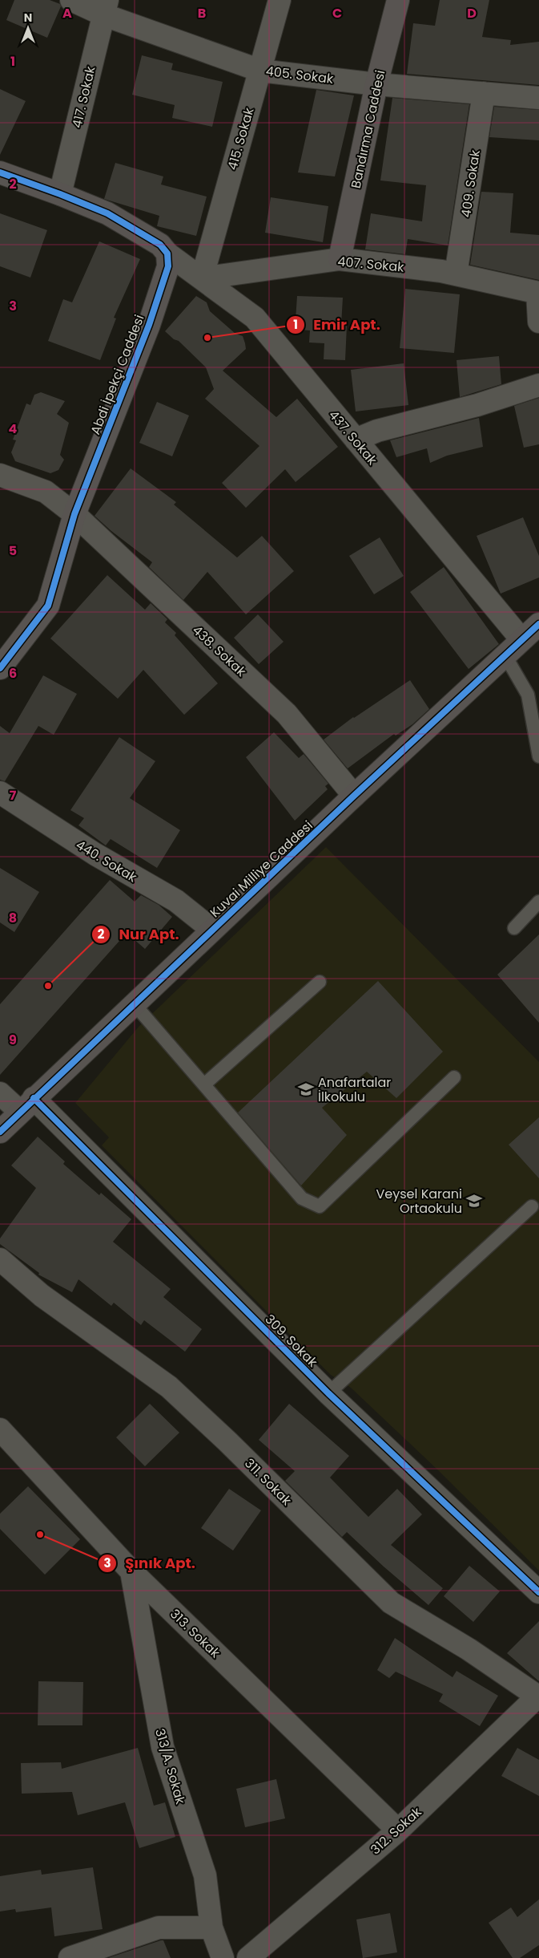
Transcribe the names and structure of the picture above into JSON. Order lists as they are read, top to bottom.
{
  "streets": {
    "street": [
      "405. Sokak",
      "417. Sokak",
      "Bandırma Caddesi",
      "415. Sokak",
      "409. Sokak",
      "407. Sokak",
      "Abdi İpekçi Caddesi",
      "437. Sokak",
      "438. Sokak",
      "440. Sokak",
      "Kuvai Milliye Caddesi",
      "309. Sokak",
      "311. Sokak",
      "313. Sokak",
      "313/A. Sokak",
      "312. Sokak"
    ]
  },
  "crossings": [
    ["405. Sokak", "417. Sokak"],
    ["405. Sokak", "Bandırma Caddesi"],
    ["405. Sokak", "415. Sokak"],
    ["405. Sokak", "409. Sokak"],
    ["Bandırma Caddesi", "407. Sokak"],
    ["415. Sokak", "407. Sokak"],
    ["415. Sokak", "437. Sokak"],
    ["409. Sokak", "407. Sokak"],
    ["407. Sokak", "437. Sokak"],
    ["Abdi İpekçi Caddesi", "437. Sokak"],
    ["Abdi İpekçi Caddesi", "438. Sokak"],
    ["437. Sokak", "Kuvai Milliye Caddesi"],
    ["438. Sokak", "Kuvai Milliye Caddesi"],
    ["440. Sokak", "Kuvai Milliye Caddesi"],
    ["Kuvai Milliye Caddesi", "309. Sokak"],
    ["311. Sokak", "312. Sokak"],
    ["313. Sokak", "313/A. Sokak"],
    ["313. Sokak", "312. Sokak"]
  ],
  "places": {
    "other": ["Emir Apt.", "Nur Apt.", "Şınık Apt."],
    "school or university": ["Anafartalar İlkokulu", "Veysel Karani Ortaokulu"]
  },
  "north": "top",
  "grid": {
    "columns": [
      "A",
      "B",
      "C",
      "D"
    ],
    "rows": [
      "1",
      "2",
      "3",
      "4",
      "5",
      "6",
      "7",
      "8",
      "9"
    ]
  }
}
